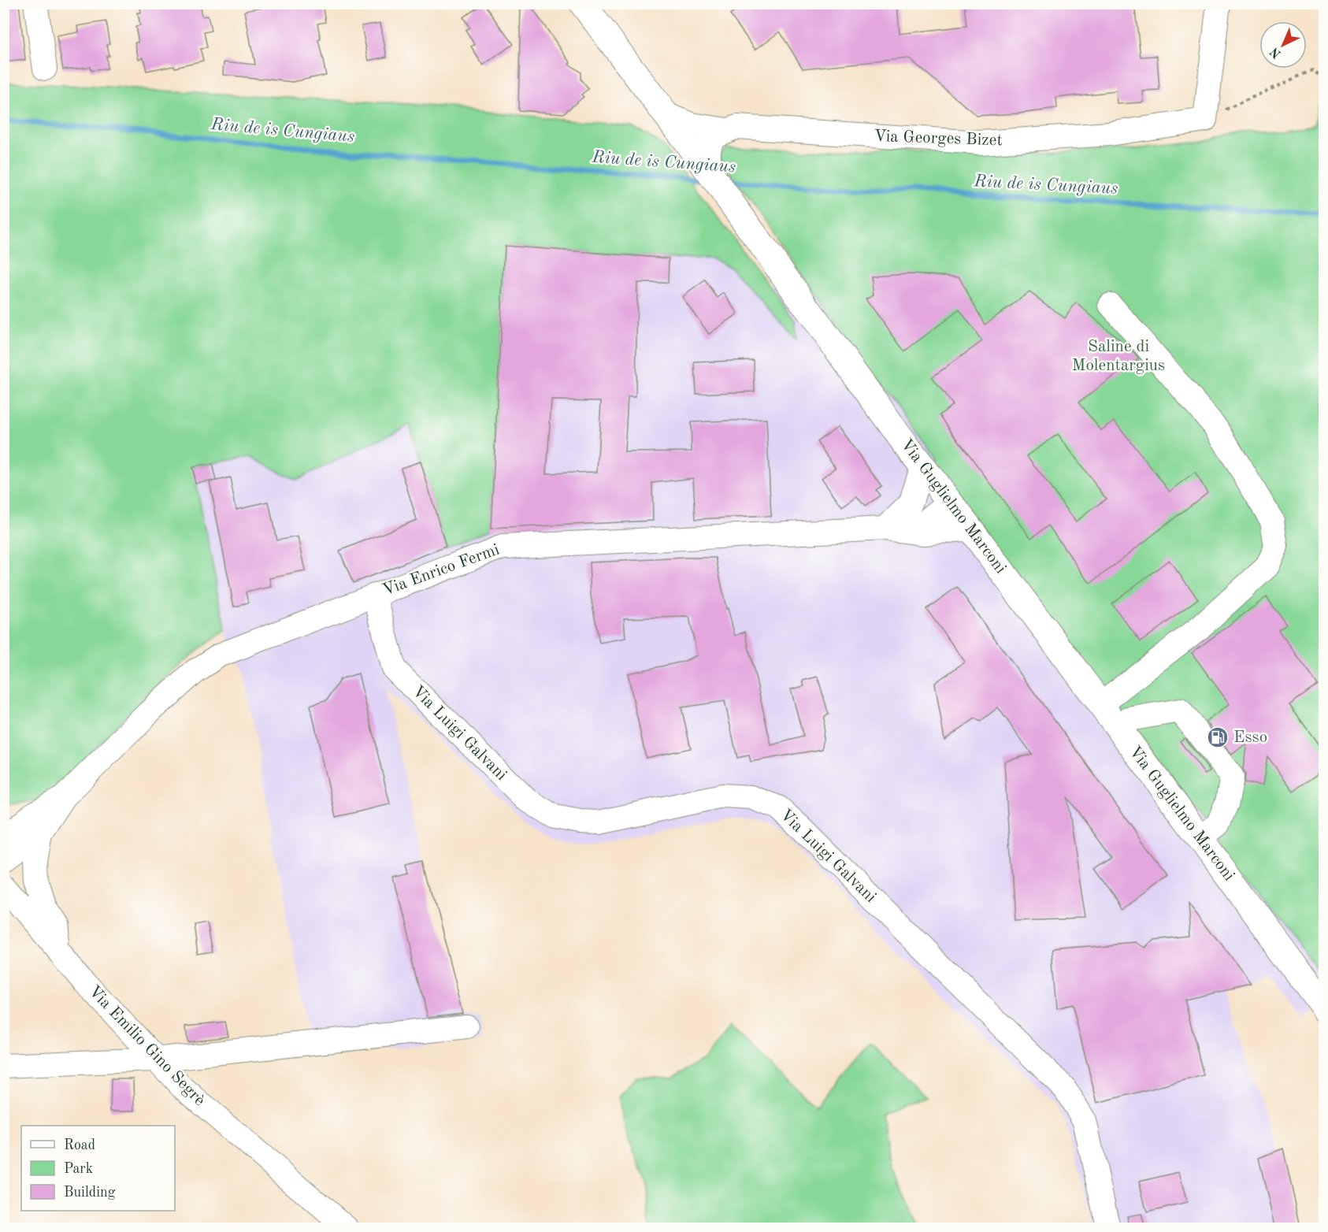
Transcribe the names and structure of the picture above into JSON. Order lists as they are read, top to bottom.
{
  "streets": {
    "main road": ["Via Guglielmo Marconi"],
    "street": [
      "Via Georges Bizet",
      "Via Enrico Fermi",
      "Via Luigi Galvani",
      "Via Emilio Gino Segrè"
    ]
  },
  "crossings": [
    ["Via Georges Bizet", "Via Guglielmo Marconi"],
    ["Via Guglielmo Marconi", "Via Enrico Fermi"],
    ["Via Enrico Fermi", "Via Luigi Galvani"]
  ],
  "water": ["Riu de is Cungiaus"],
  "parks": ["Saline di Molentargius"],
  "places": {
    "fuel station": ["Esso"]
  },
  "legend": ["Road", "Park", "Building"],
  "north": "bottom left"
}
